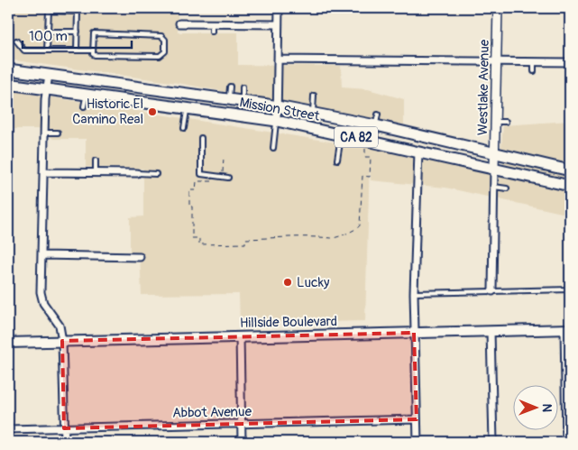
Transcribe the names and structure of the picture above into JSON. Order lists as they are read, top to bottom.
{
  "streets": {
    "main road": ["Mission Street", "CA 82", "Hillside Boulevard"],
    "street": ["Westlake Avenue", "Abbot Avenue"]
  },
  "crossings": [
    ["Westlake Avenue", "Mission Street"]
  ],
  "places": ["Historic El Camino Real", "Lucky"],
  "scale_bar": "100 m",
  "north": "right"
}
